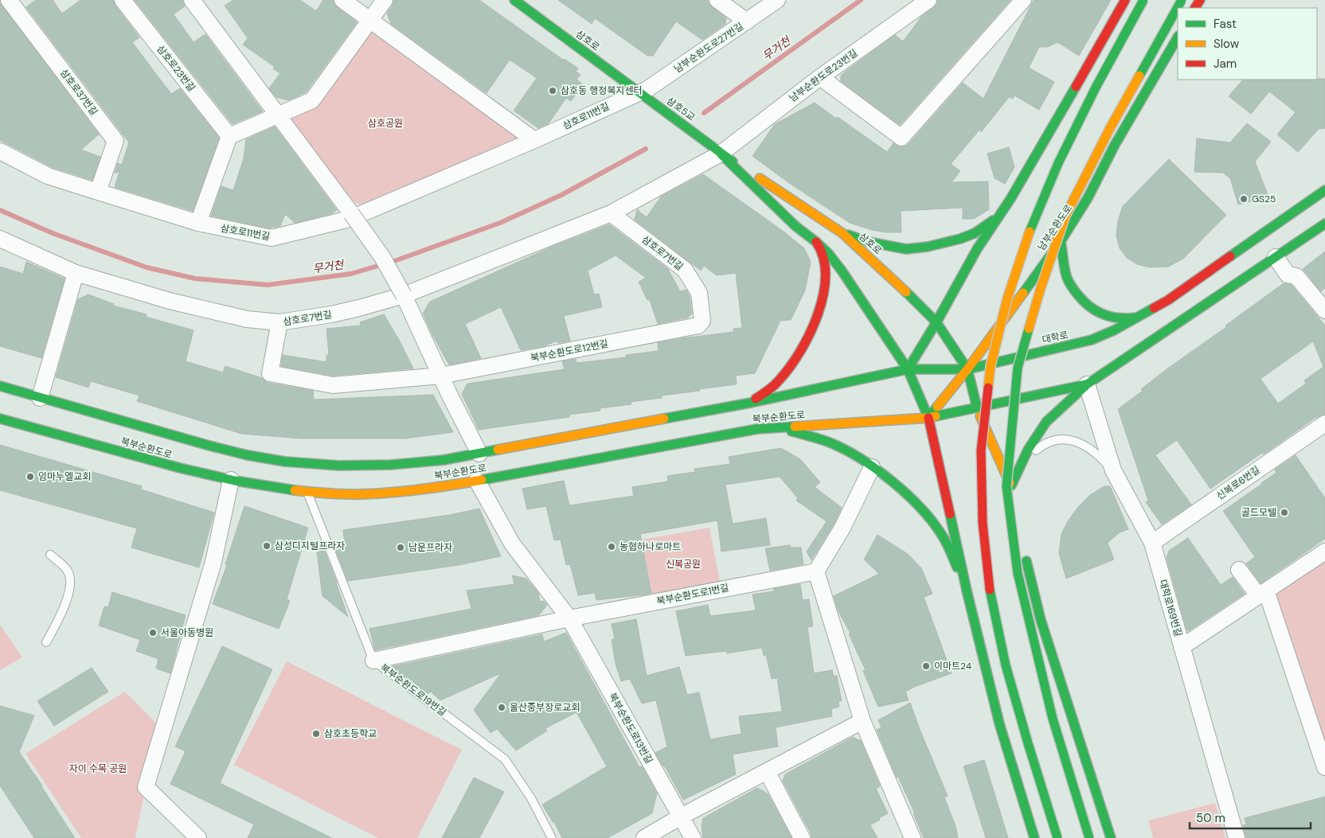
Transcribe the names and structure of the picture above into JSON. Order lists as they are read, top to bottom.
{
  "streets": {
    "main road": [
      "삼호로",
      "삼호5교",
      "남부순환도로",
      "대학로",
      "북부순환도로"
    ],
    "street": [
      "남부순환도로27번길",
      "삼호로23번길",
      "남부순환도로23번길",
      "삼호로37번길",
      "삼호로11번길",
      "삼호로7번길",
      "북부순환도로12번길",
      "신복로6번길",
      "북부순환도로1번길",
      "대학로169번길",
      "북부순환도로13번길"
    ],
    "lane": ["북부순환도로19번길"]
  },
  "crossings": [
    ["삼호로", "남부순환도로27번길"],
    ["삼호로", "남부순환도로23번길"],
    ["삼호로", "삼호5교"],
    ["삼호로", "삼호로11번길"],
    ["삼호로", "남부순환도로"],
    ["삼호로", "삼호로7번길"],
    ["삼호로", "대학로"],
    ["남부순환도로27번길", "삼호5교"],
    ["남부순환도로27번길", "삼호로11번길"],
    ["남부순환도로23번길", "삼호로7번길"],
    ["삼호로37번길", "삼호로11번길"],
    ["삼호5교", "삼호로11번길"],
    ["남부순환도로", "대학로"],
    ["남부순환도로", "북부순환도로"],
    ["삼호로7번길", "북부순환도로12번길"],
    ["대학로", "북부순환도로"],
    ["북부순환도로", "북부순환도로19번길"],
    ["북부순환도로", "북부순환도로13번길"],
    ["신복로6번길", "대학로169번길"],
    ["북부순환도로1번길", "북부순환도로13번길"]
  ],
  "water": ["무거천"],
  "parks": ["삼호공원", "신복공원", "자이 수목 공원"],
  "places": [
    "삼호동 행정복지센터",
    "GS25",
    "임마누엘교회",
    "골드모텔",
    "삼성디지털프라자",
    "농협하나로마트",
    "남운프라자",
    "서울아동병원",
    "이마트24",
    "울산중부장로교회",
    "삼호초등학교"
  ],
  "legend": ["Fast", "Slow", "Jam"],
  "scale_bar": "50 m"
}
